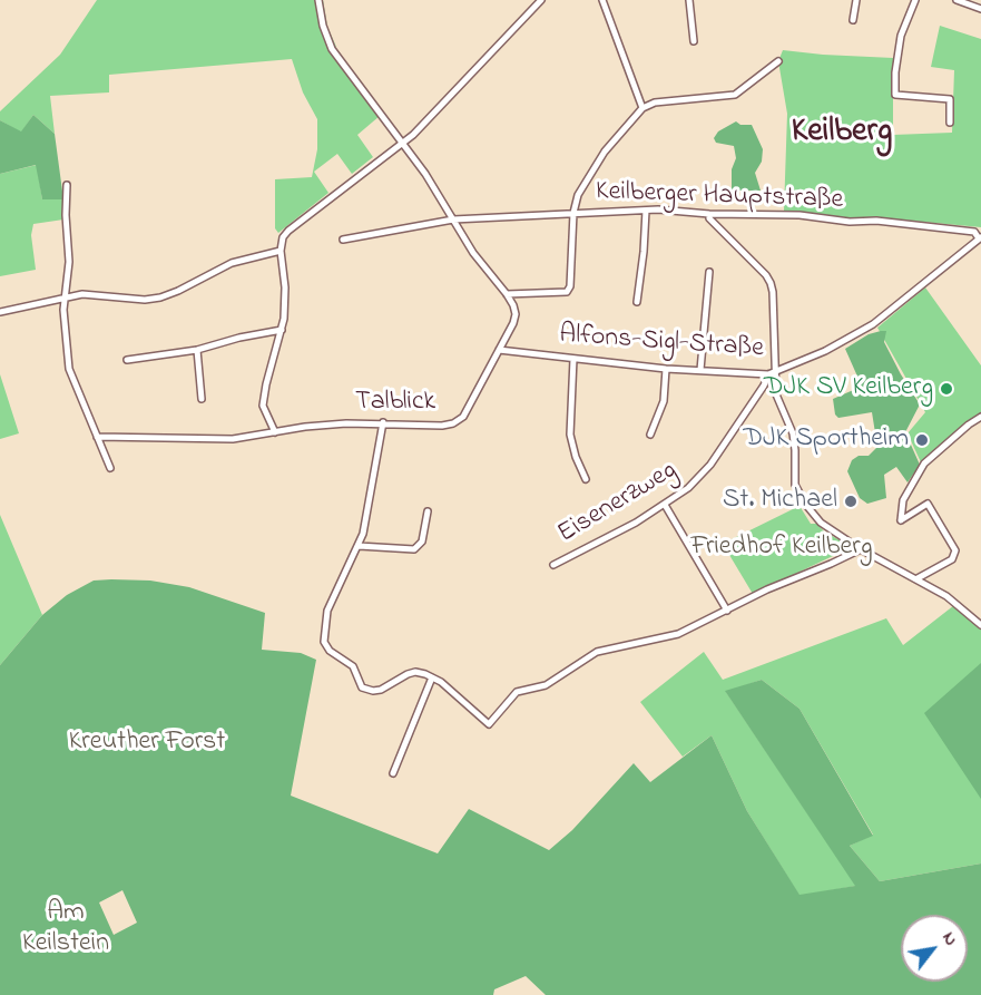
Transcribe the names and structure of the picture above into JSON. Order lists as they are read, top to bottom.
{
  "streets": {
    "street": [
      "Keilberger Hauptstraße",
      "Alfons-Sigl-Straße",
      "Talblick",
      "Eisenerzweg"
    ]
  },
  "crossings": [
    ["Keilberger Hauptstraße", "Alfons-Sigl-Straße"],
    ["Keilberger Hauptstraße", "Talblick"],
    ["Alfons-Sigl-Straße", "Talblick"],
    ["Alfons-Sigl-Straße", "Eisenerzweg"]
  ],
  "districts": ["Keilberg"],
  "parks": ["Friedhof Keilberg", "Kreuther Forst", "Am Keilstein"],
  "places": ["DJK SV Keilberg", "DJK Sportheim", "St. Michael"],
  "north": "top right"
}
